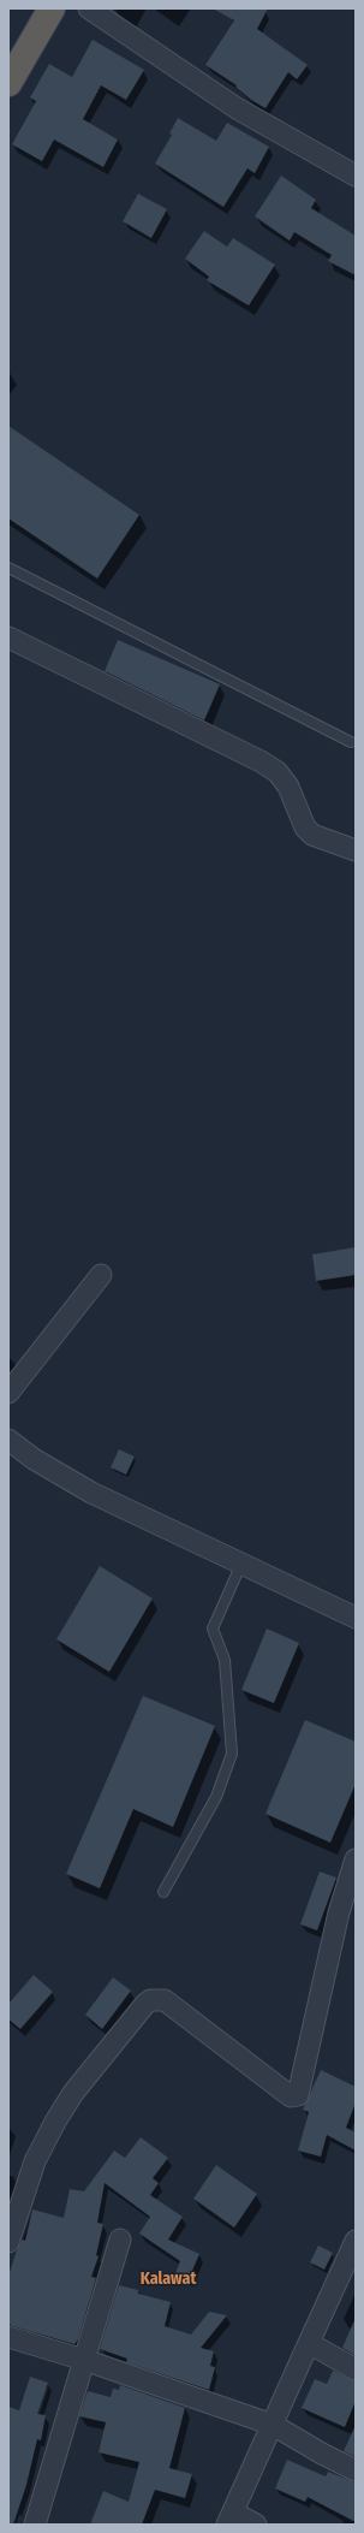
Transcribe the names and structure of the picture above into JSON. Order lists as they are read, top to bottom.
{
  "districts": ["Kalawat"]
}
